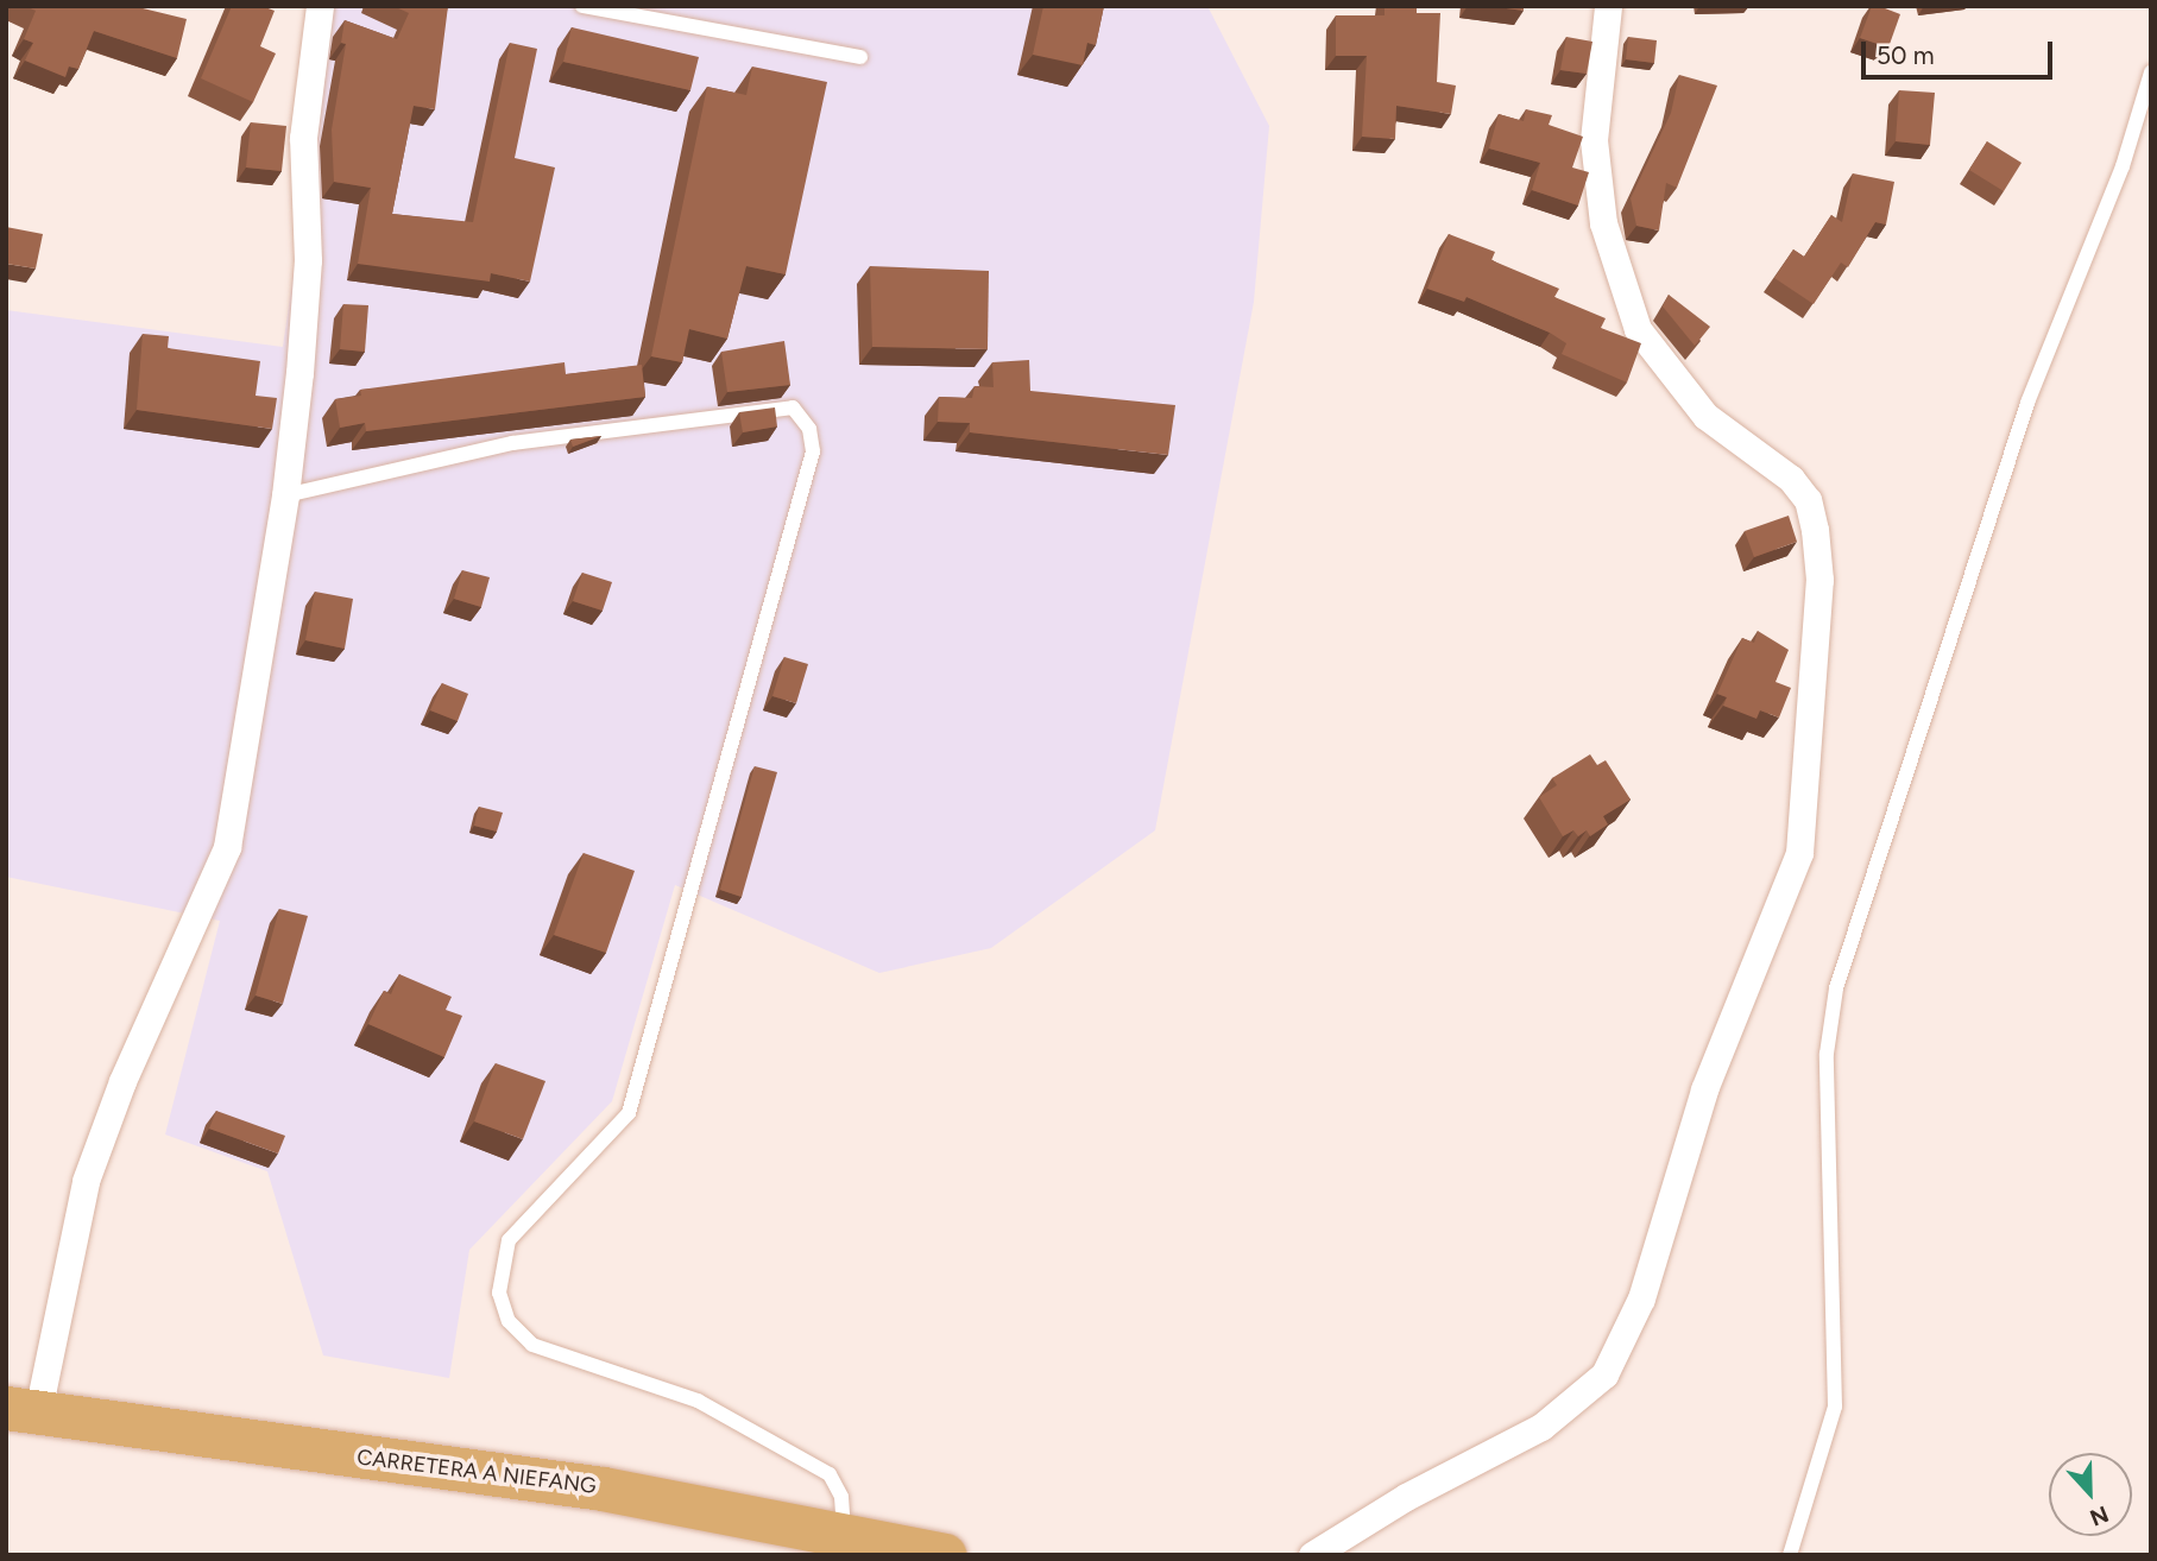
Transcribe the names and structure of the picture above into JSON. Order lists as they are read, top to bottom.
{
  "streets": {
    "main road": ["CARRETERA A NIEFANG"]
  },
  "scale_bar": "50 m",
  "north": "bottom"
}
